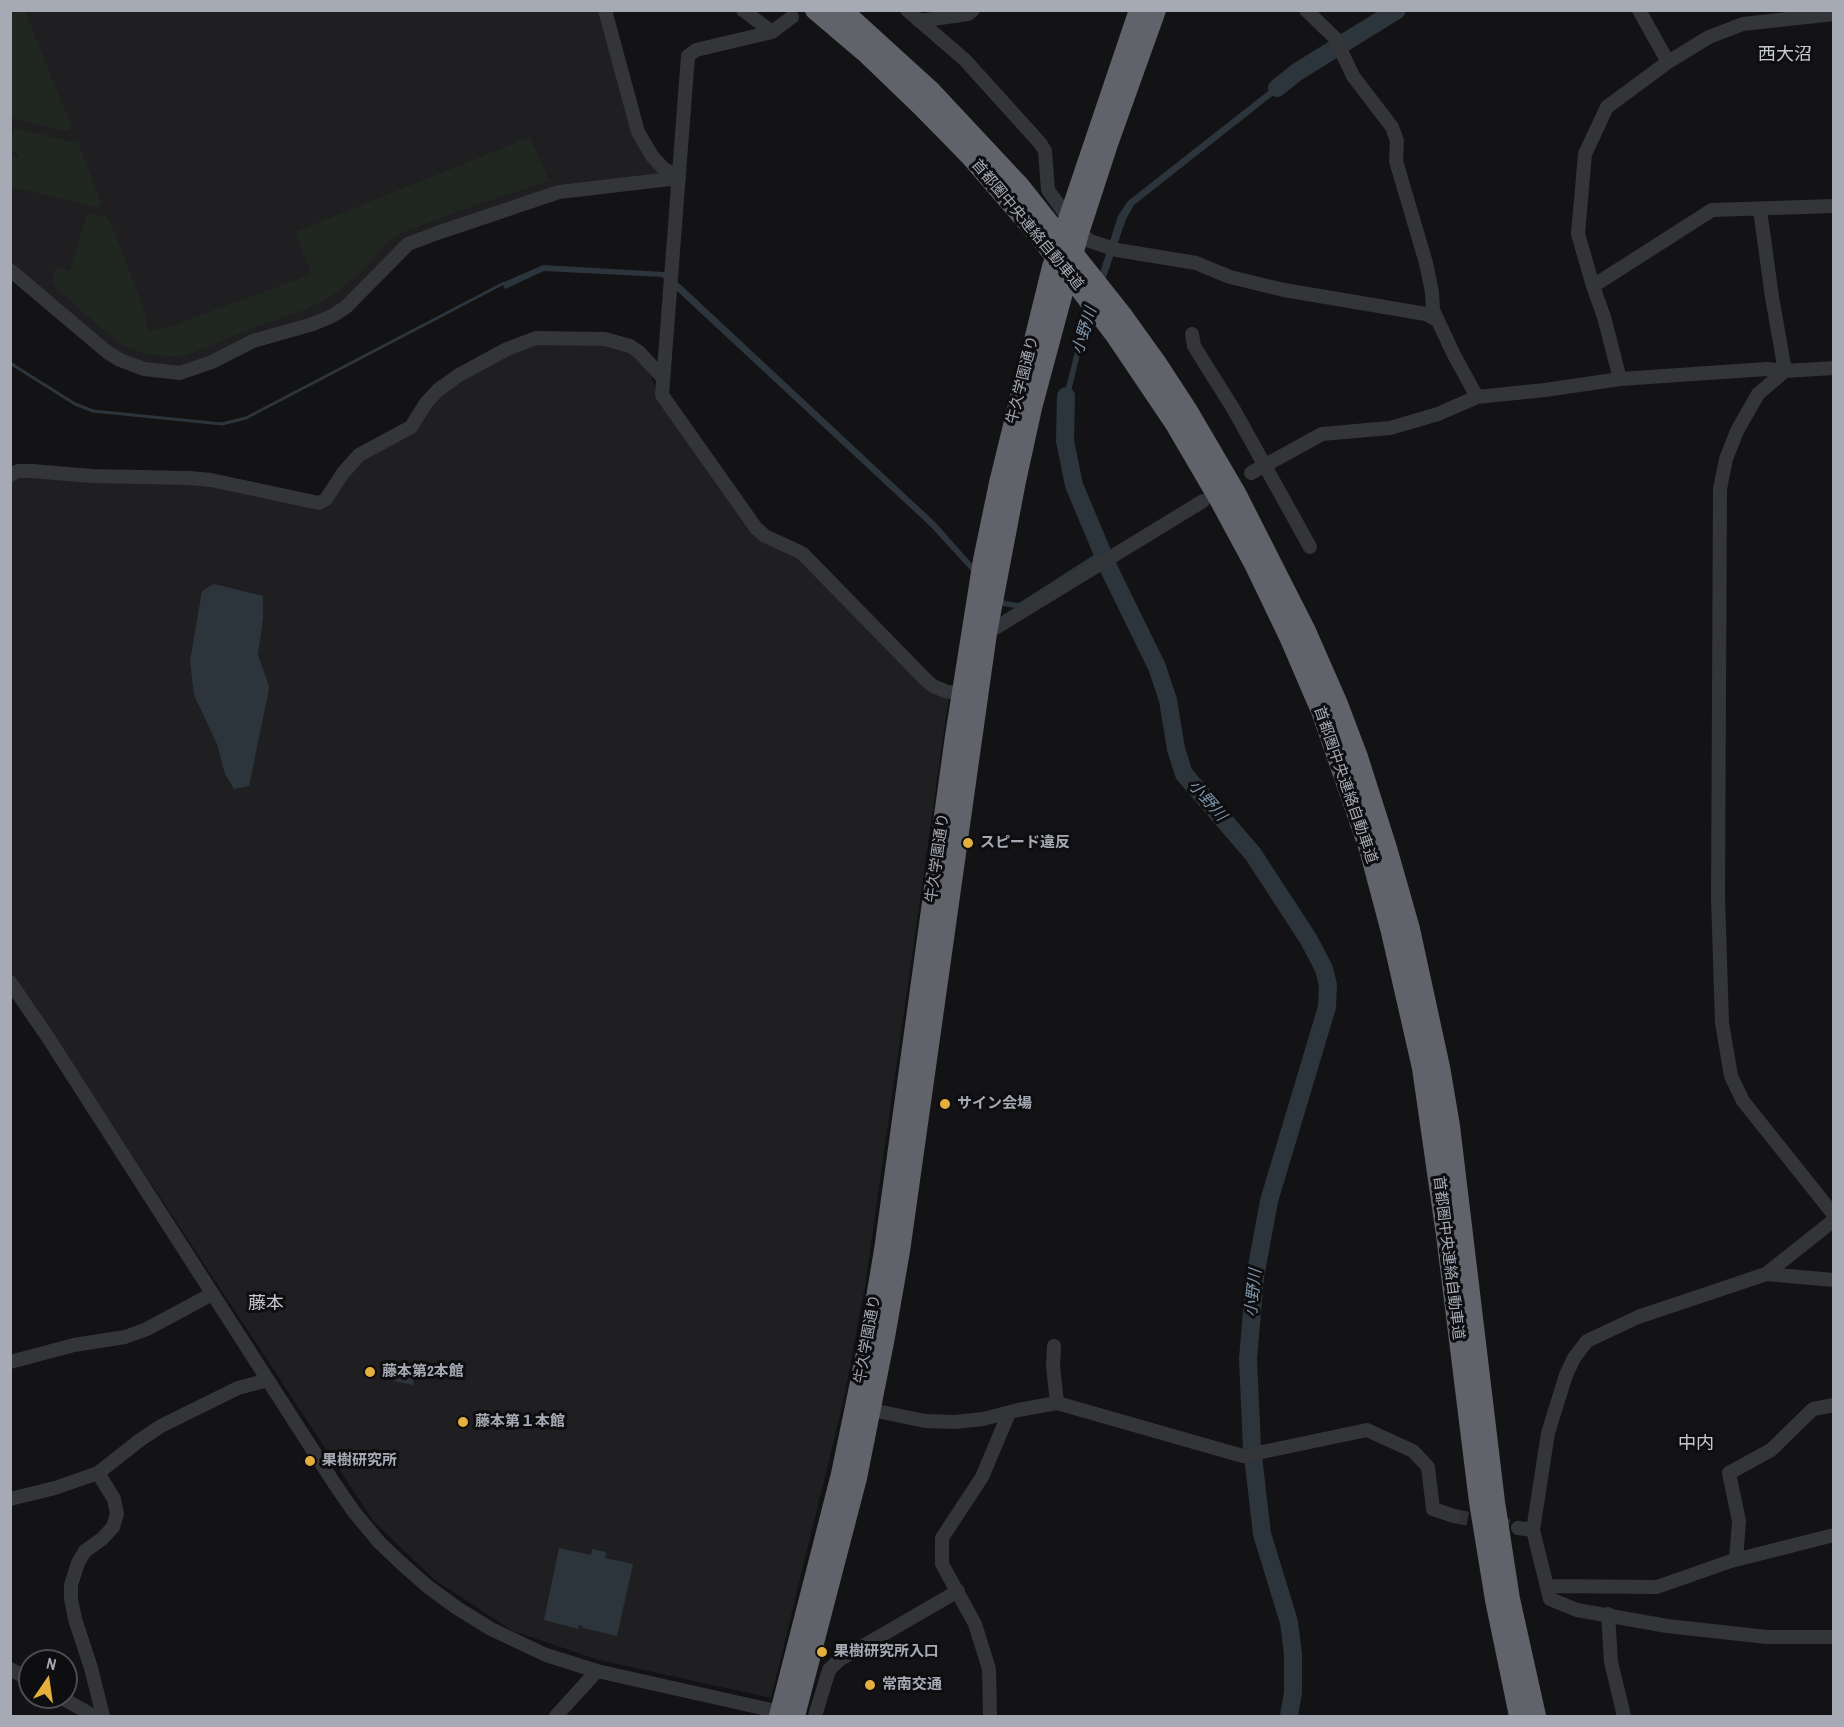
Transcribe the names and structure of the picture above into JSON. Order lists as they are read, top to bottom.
{
  "streets": {
    "highway": ["首都圏中央連絡自動車道", "牛久学園通り"]
  },
  "districts": ["西大沼", "藤本", "中内"],
  "water": ["小野川"],
  "places": [
    "スピード違反",
    "サイン会場",
    "藤本第2本館",
    "藤本第１本館",
    "果樹研究所",
    "果樹研究所入口",
    "常南交通"
  ],
  "north": "top"
}
